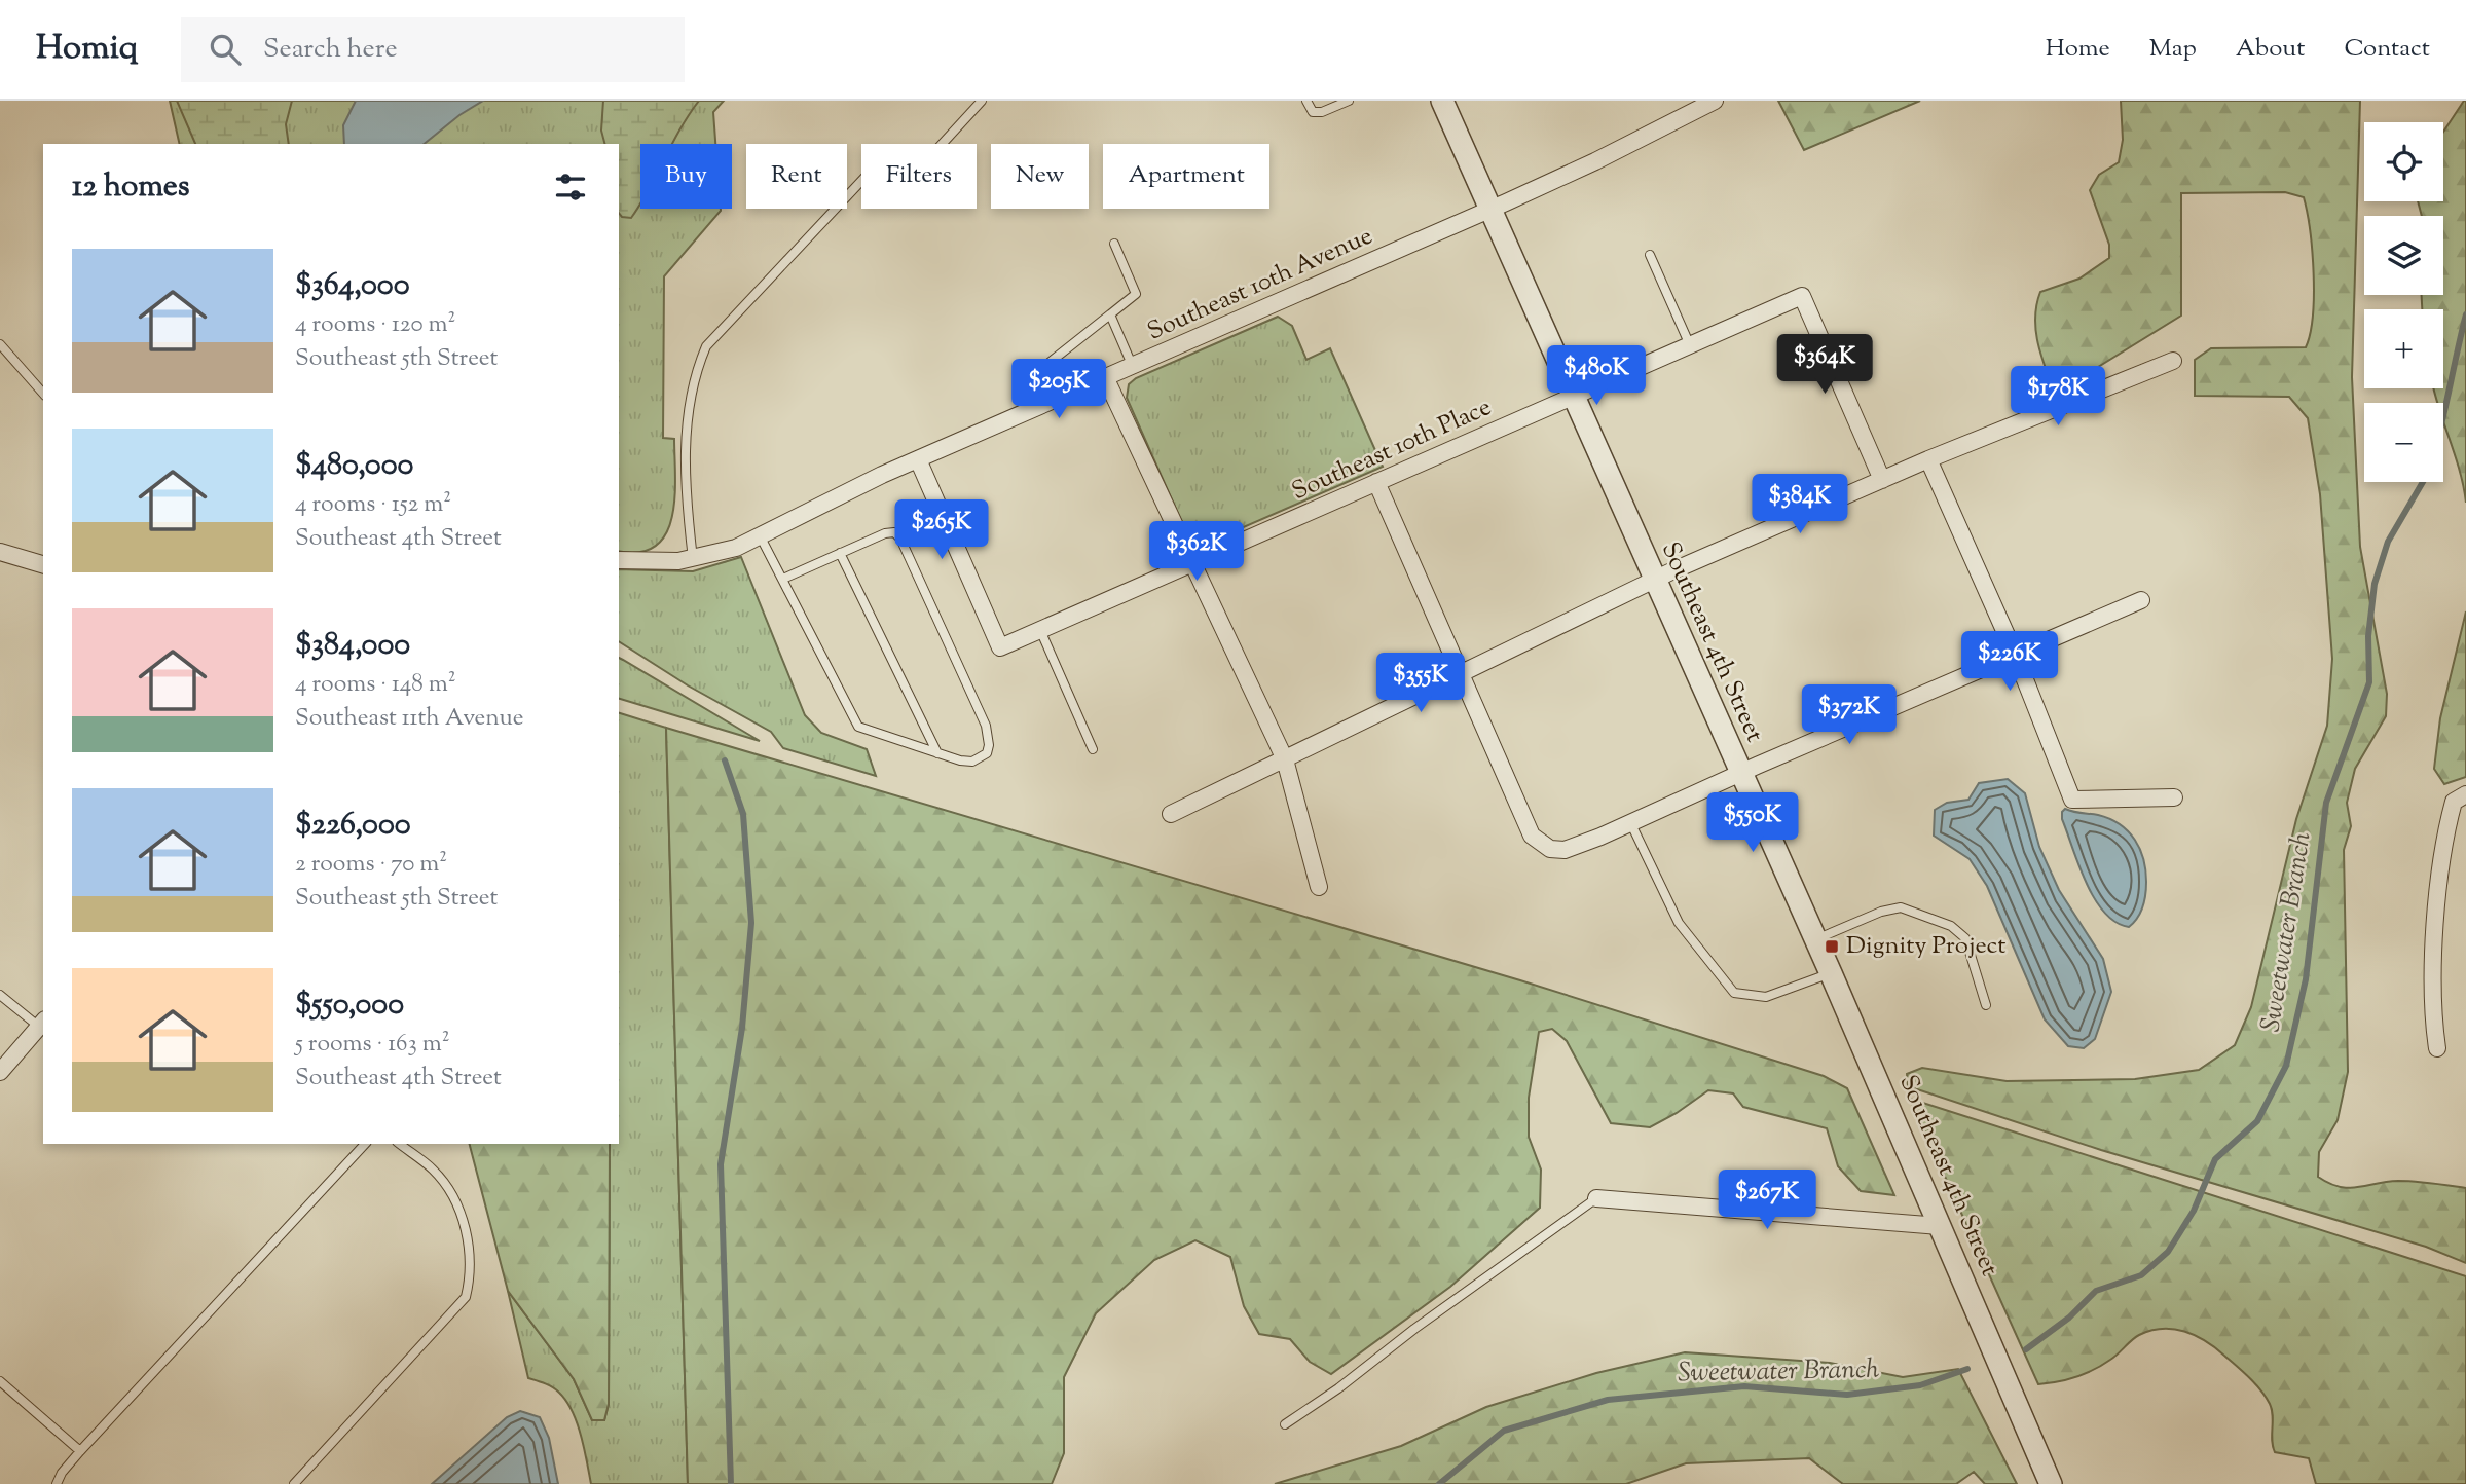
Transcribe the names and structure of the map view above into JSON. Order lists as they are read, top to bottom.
{
  "streets": {
    "street": ["Southeast 10th Avenue", "Southeast 10th Place", "Southeast 4th Street"]
  },
  "crossings": [
    ["Southeast 10th Avenue", "Southeast 10th Place"],
    ["Southeast 10th Avenue", "Southeast 4th Street"],
    ["Southeast 10th Place", "Southeast 4th Street"]
  ],
  "water": ["Sweetwater Branch"],
  "places": {
    "transit": ["Dignity Project"]
  },
  "page": {
    "header": "Homiq",
    "search": "Search here",
    "nav": [
      "Home",
      "Map",
      "About",
      "Contact"
    ],
    "map_buttons": ["+", "−"],
    "chip": [
      "Buy",
      "Rent",
      "Filters",
      "New",
      "Apartment"
    ],
    "heading": "12 homes",
    "list": [
      {
        "name": "$364,000",
        "note": "4 rooms · 120 m² · Southeast 5th Street"
      },
      {
        "name": "$480,000",
        "note": "4 rooms · 152 m² · Southeast 4th Street"
      },
      {
        "name": "$384,000",
        "note": "4 rooms · 148 m² · Southeast 11th Avenue"
      },
      {
        "name": "$226,000",
        "note": "2 rooms · 70 m² · Southeast 5th Street"
      },
      {
        "name": "$550,000",
        "note": "5 rooms · 163 m² · Southeast 4th Street"
      }
    ],
    "price": [
      "$364K",
      "$480K",
      "$205K",
      "$178K",
      "$384K",
      "$265K",
      "$362K",
      "$226K",
      "$355K",
      "$372K",
      "$550K",
      "$267K"
    ]
  }
}
